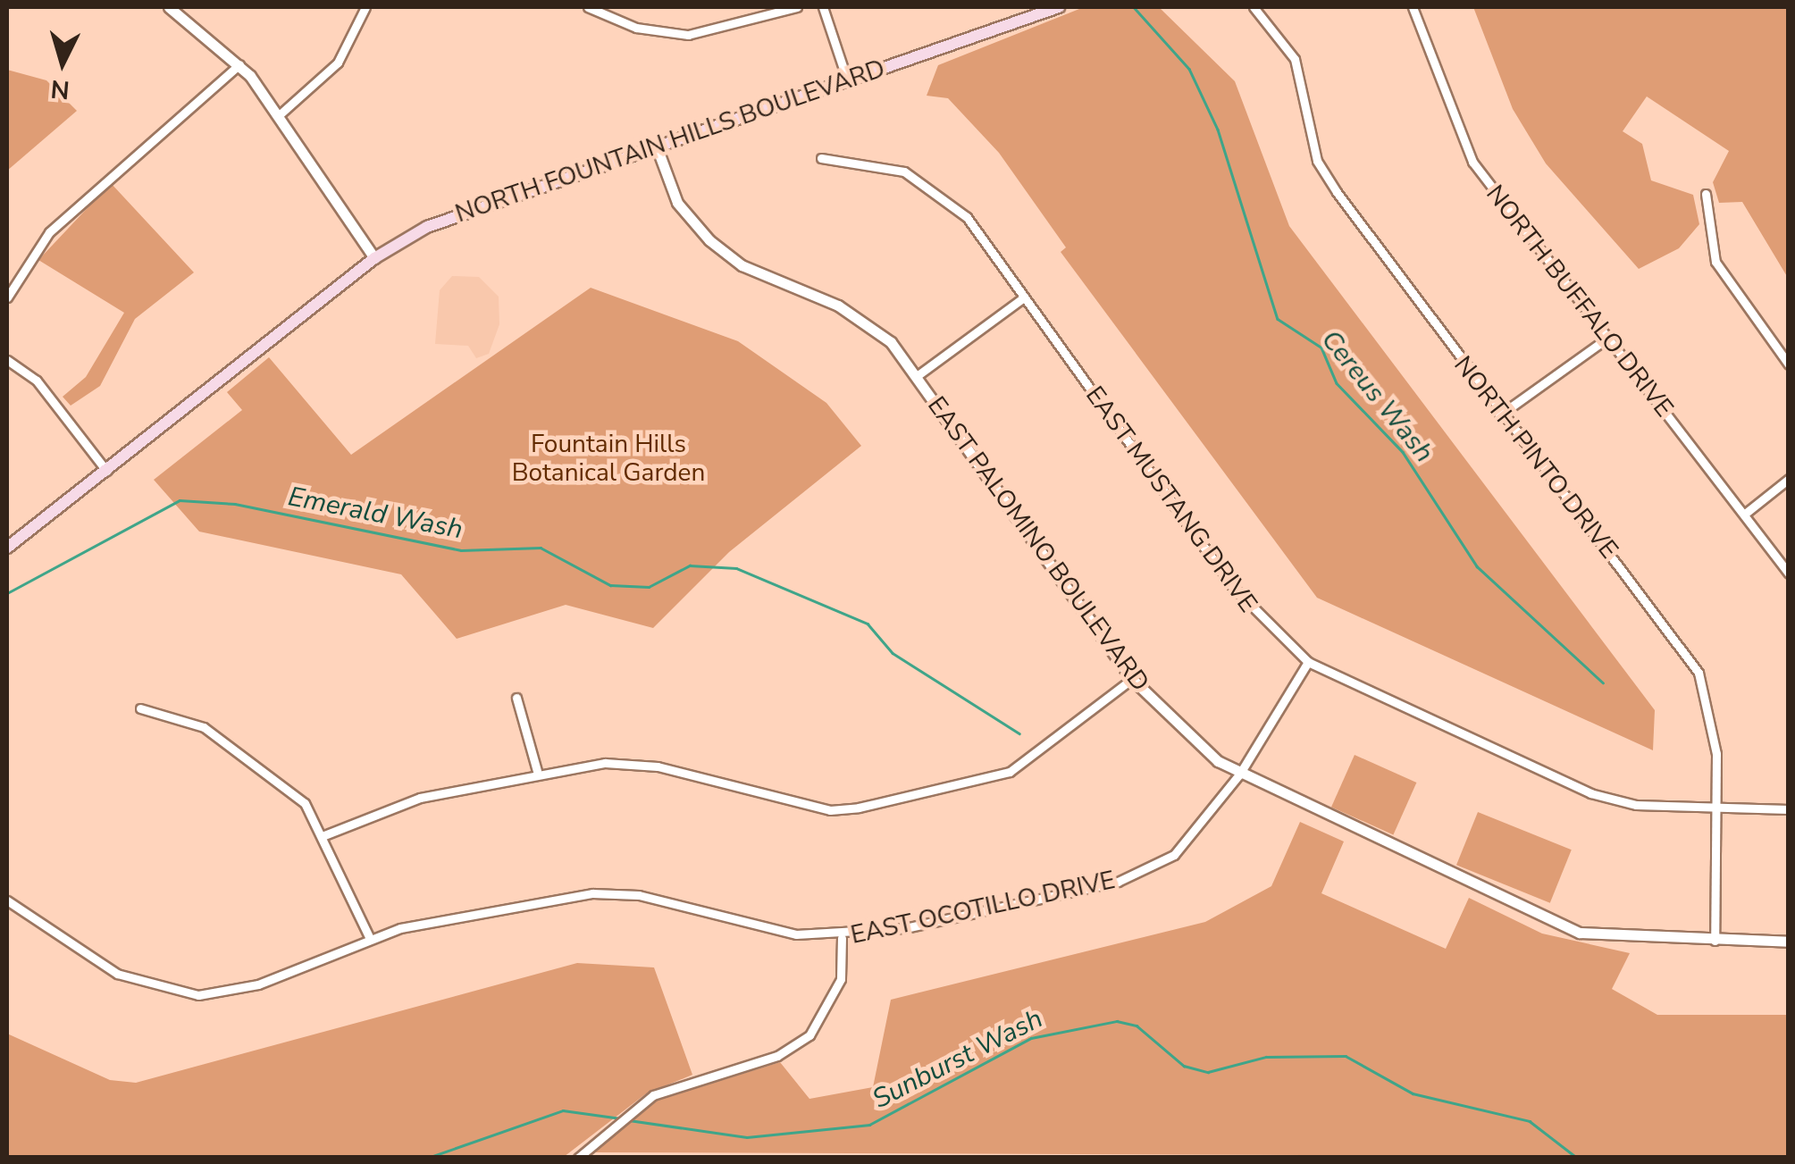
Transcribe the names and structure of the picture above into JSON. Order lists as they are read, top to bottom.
{
  "streets": {
    "main road": ["NORTH FOUNTAIN HILLS BOULEVARD"],
    "street": [
      "NORTH BUFFALO DRIVE",
      "NORTH PINTO DRIVE",
      "EAST MUSTANG DRIVE",
      "EAST PALOMINO BOULEVARD",
      "EAST OCOTILLO DRIVE"
    ]
  },
  "crossings": [
    ["NORTH FOUNTAIN HILLS BOULEVARD", "EAST PALOMINO BOULEVARD"],
    ["NORTH PINTO DRIVE", "EAST MUSTANG DRIVE"],
    ["NORTH PINTO DRIVE", "EAST PALOMINO BOULEVARD"],
    ["EAST MUSTANG DRIVE", "EAST OCOTILLO DRIVE"],
    ["EAST PALOMINO BOULEVARD", "EAST OCOTILLO DRIVE"]
  ],
  "water": ["Cereus Wash", "Emerald Wash", "Sunburst Wash"],
  "parks": ["Fountain Hills Botanical Garden"],
  "north": "bottom"
}
